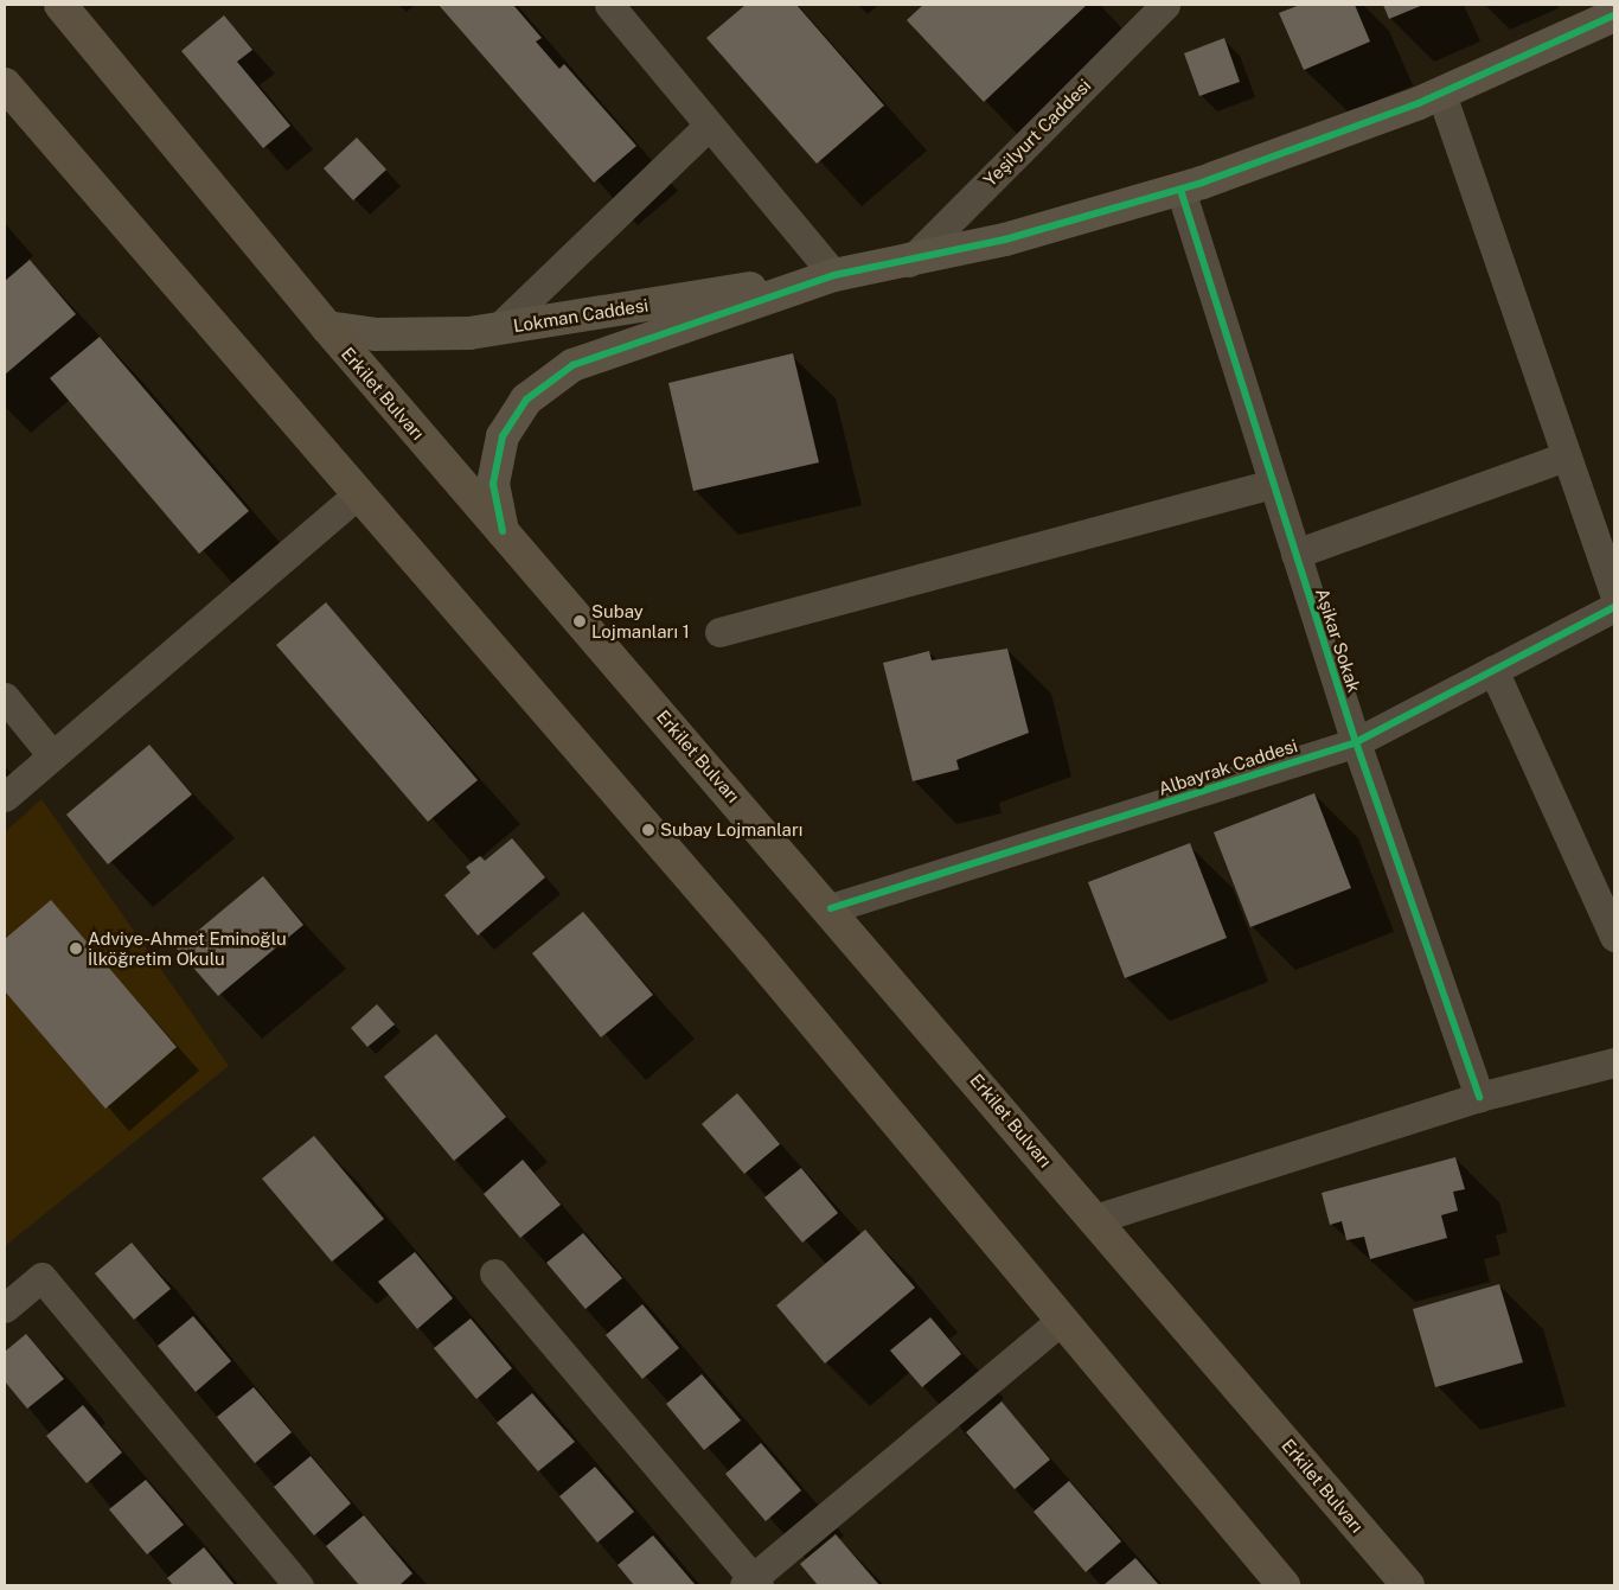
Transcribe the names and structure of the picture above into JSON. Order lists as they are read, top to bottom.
{
  "streets": {
    "main road": ["Erkilet Bulvarı"],
    "street": [
      "Yeşilyurt Caddesi",
      "Lokman Caddesi",
      "Aşikar Sokak",
      "Albayrak Caddesi"
    ]
  },
  "crossings": [
    ["Lokman Caddesi", "Erkilet Bulvarı"],
    ["Erkilet Bulvarı", "Albayrak Caddesi"],
    ["Aşikar Sokak", "Albayrak Caddesi"]
  ],
  "places": ["Subay Lojmanları 1", "Subay Lojmanları", "Adviye-Ahmet Eminoğlu İlköğretim Okulu"]
}
